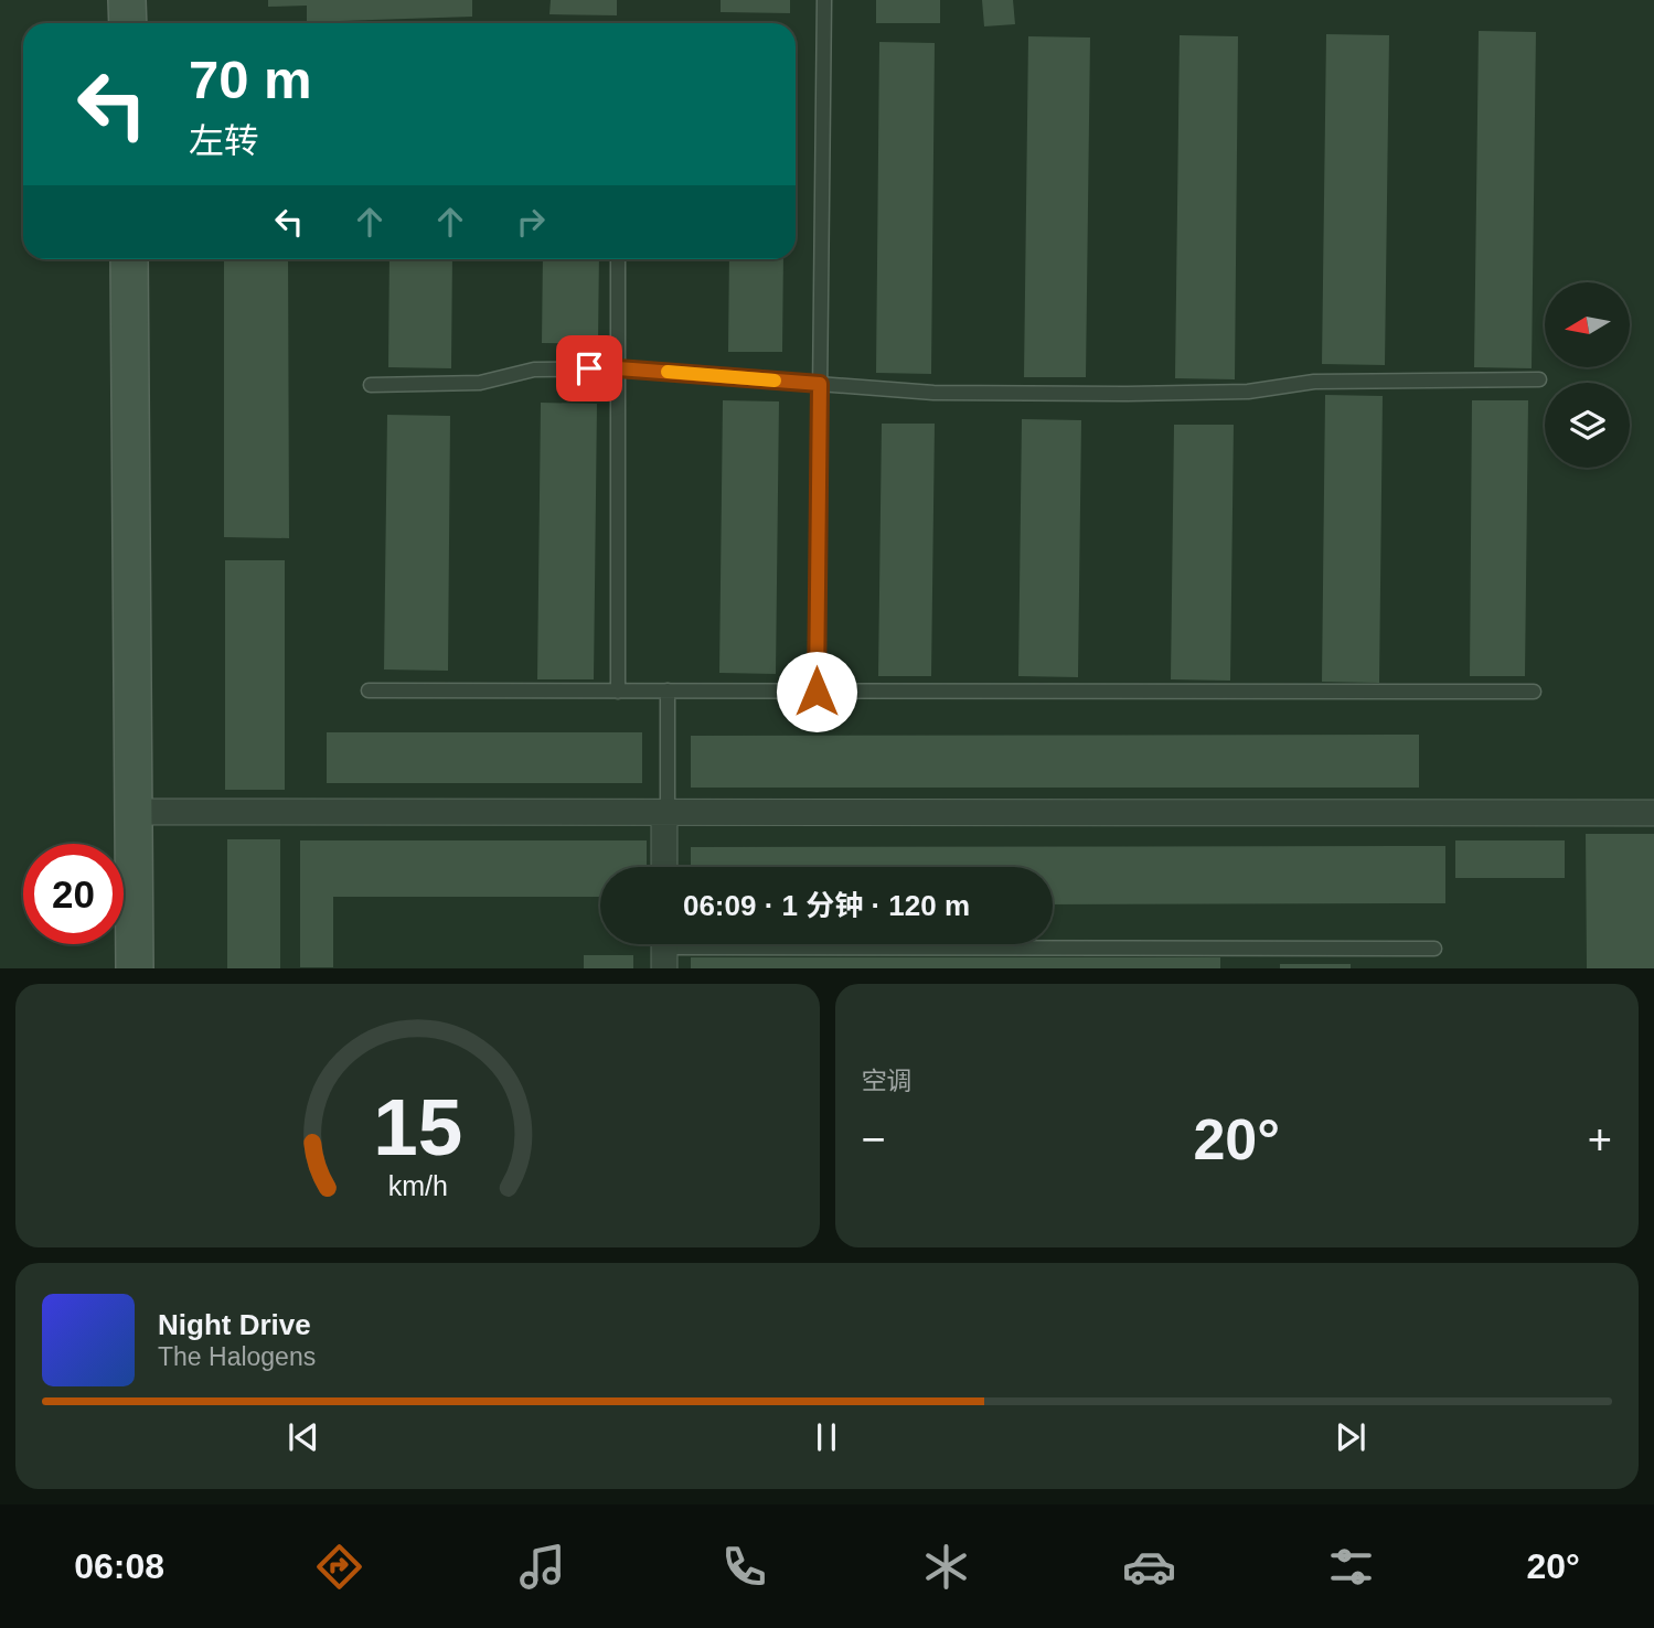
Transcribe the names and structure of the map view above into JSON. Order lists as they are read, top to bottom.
{
  "north": "left",
  "page": {
    "turn": ["70 m", "左转"],
    "limit": "20",
    "trip": "06:09 · 1 分钟 · 120 m",
    "tile": "空调",
    "heat": ["−", "20°", "+"],
    "song": ["Night Drive", "The Halogens"],
    "tabs": ["06:08", "20°"],
    "gauge": ["15", "km/h"]
  }
}
